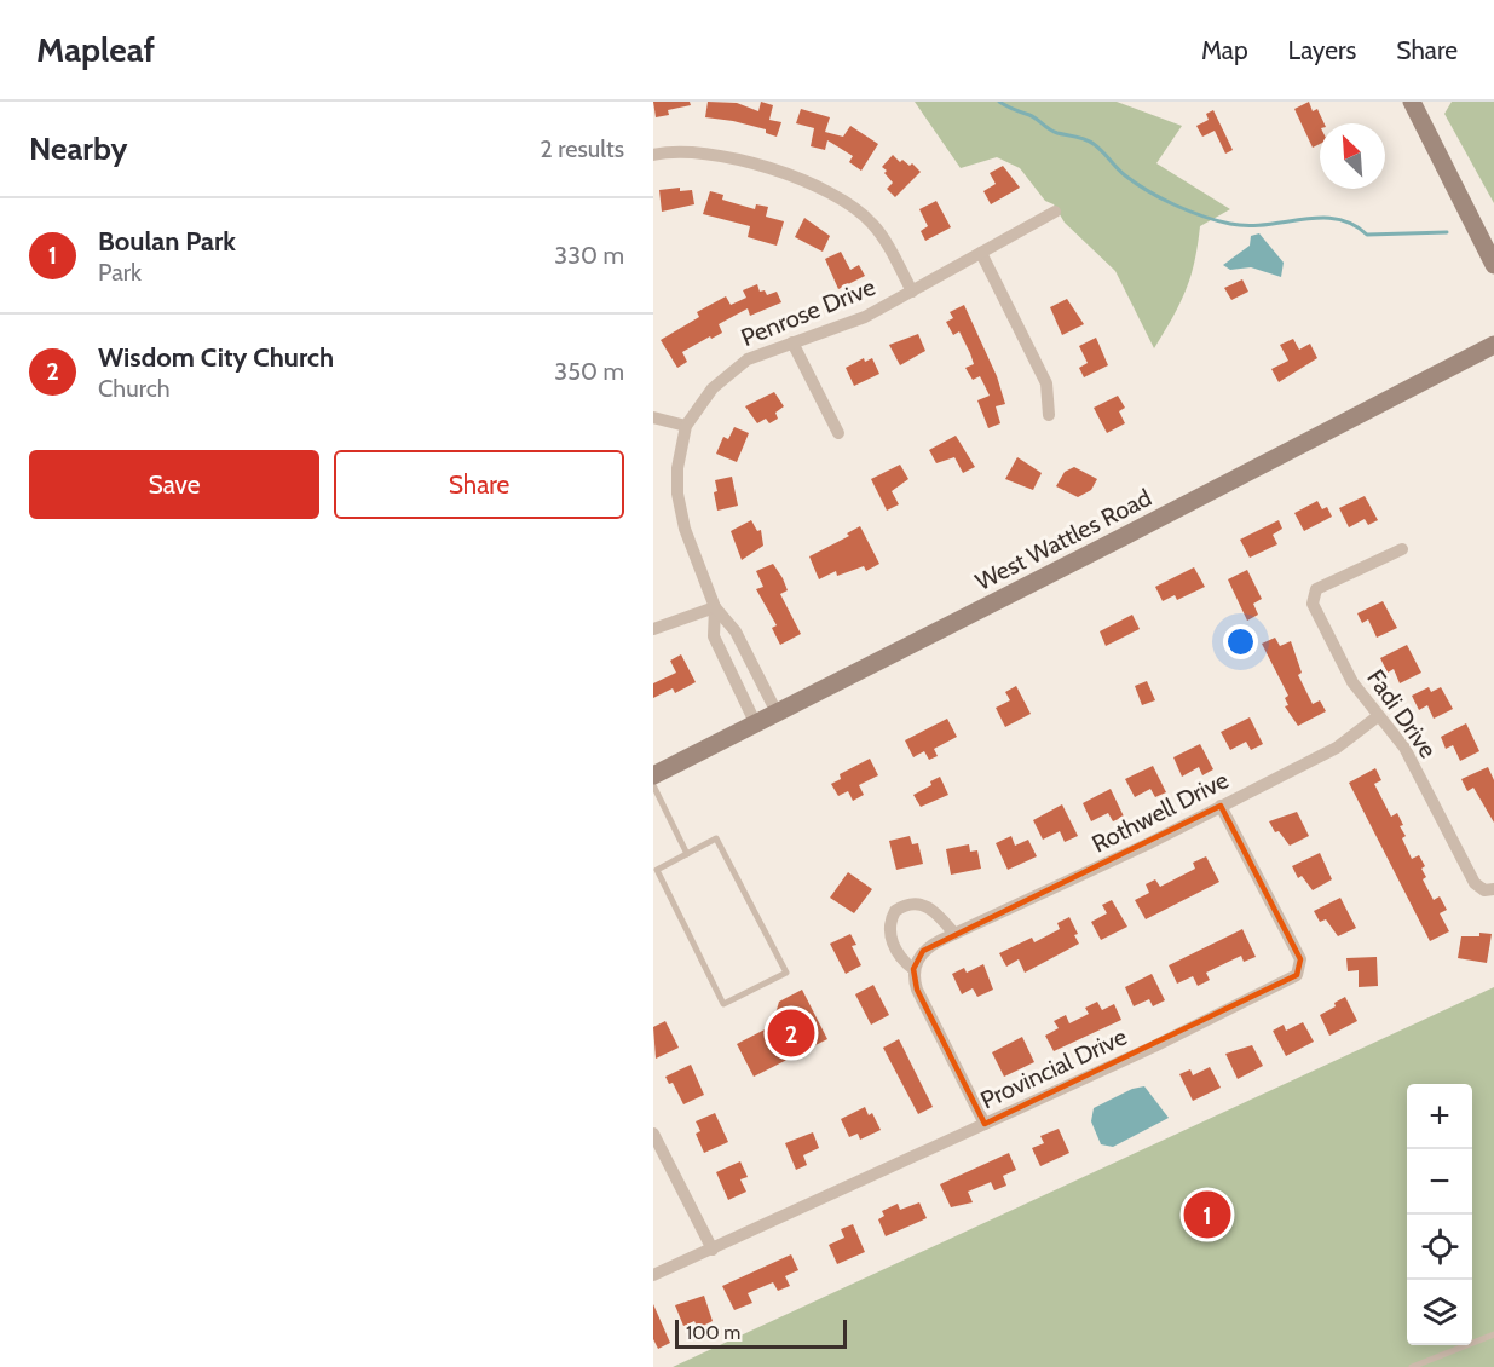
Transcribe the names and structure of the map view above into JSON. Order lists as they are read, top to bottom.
{
  "streets": {
    "street": [
      "Penrose Drive",
      "West Wattles Road",
      "Fadi Drive",
      "Rothwell Drive",
      "Provincial Drive"
    ]
  },
  "crossings": [
    ["Penrose Drive", "West Wattles Road"],
    ["Fadi Drive", "Rothwell Drive"],
    ["Rothwell Drive", "Provincial Drive"]
  ],
  "scale_bar": "100 m",
  "north": "top left",
  "page": {
    "header": "Mapleaf",
    "nav": ["Map", "Layers", "Share"],
    "heading": ["Nearby", "2 results"],
    "list": [
      {
        "mark": "1",
        "name": "Boulan Park",
        "note": "Park",
        "value": "330 m"
      },
      {
        "mark": "2",
        "name": "Wisdom City Church",
        "note": "Church",
        "value": "350 m"
      }
    ],
    "buttons": ["Save", "Share"],
    "pins": ["2", "1"],
    "map_buttons": ["+", "−"],
    "scale": "100 m"
  }
}
